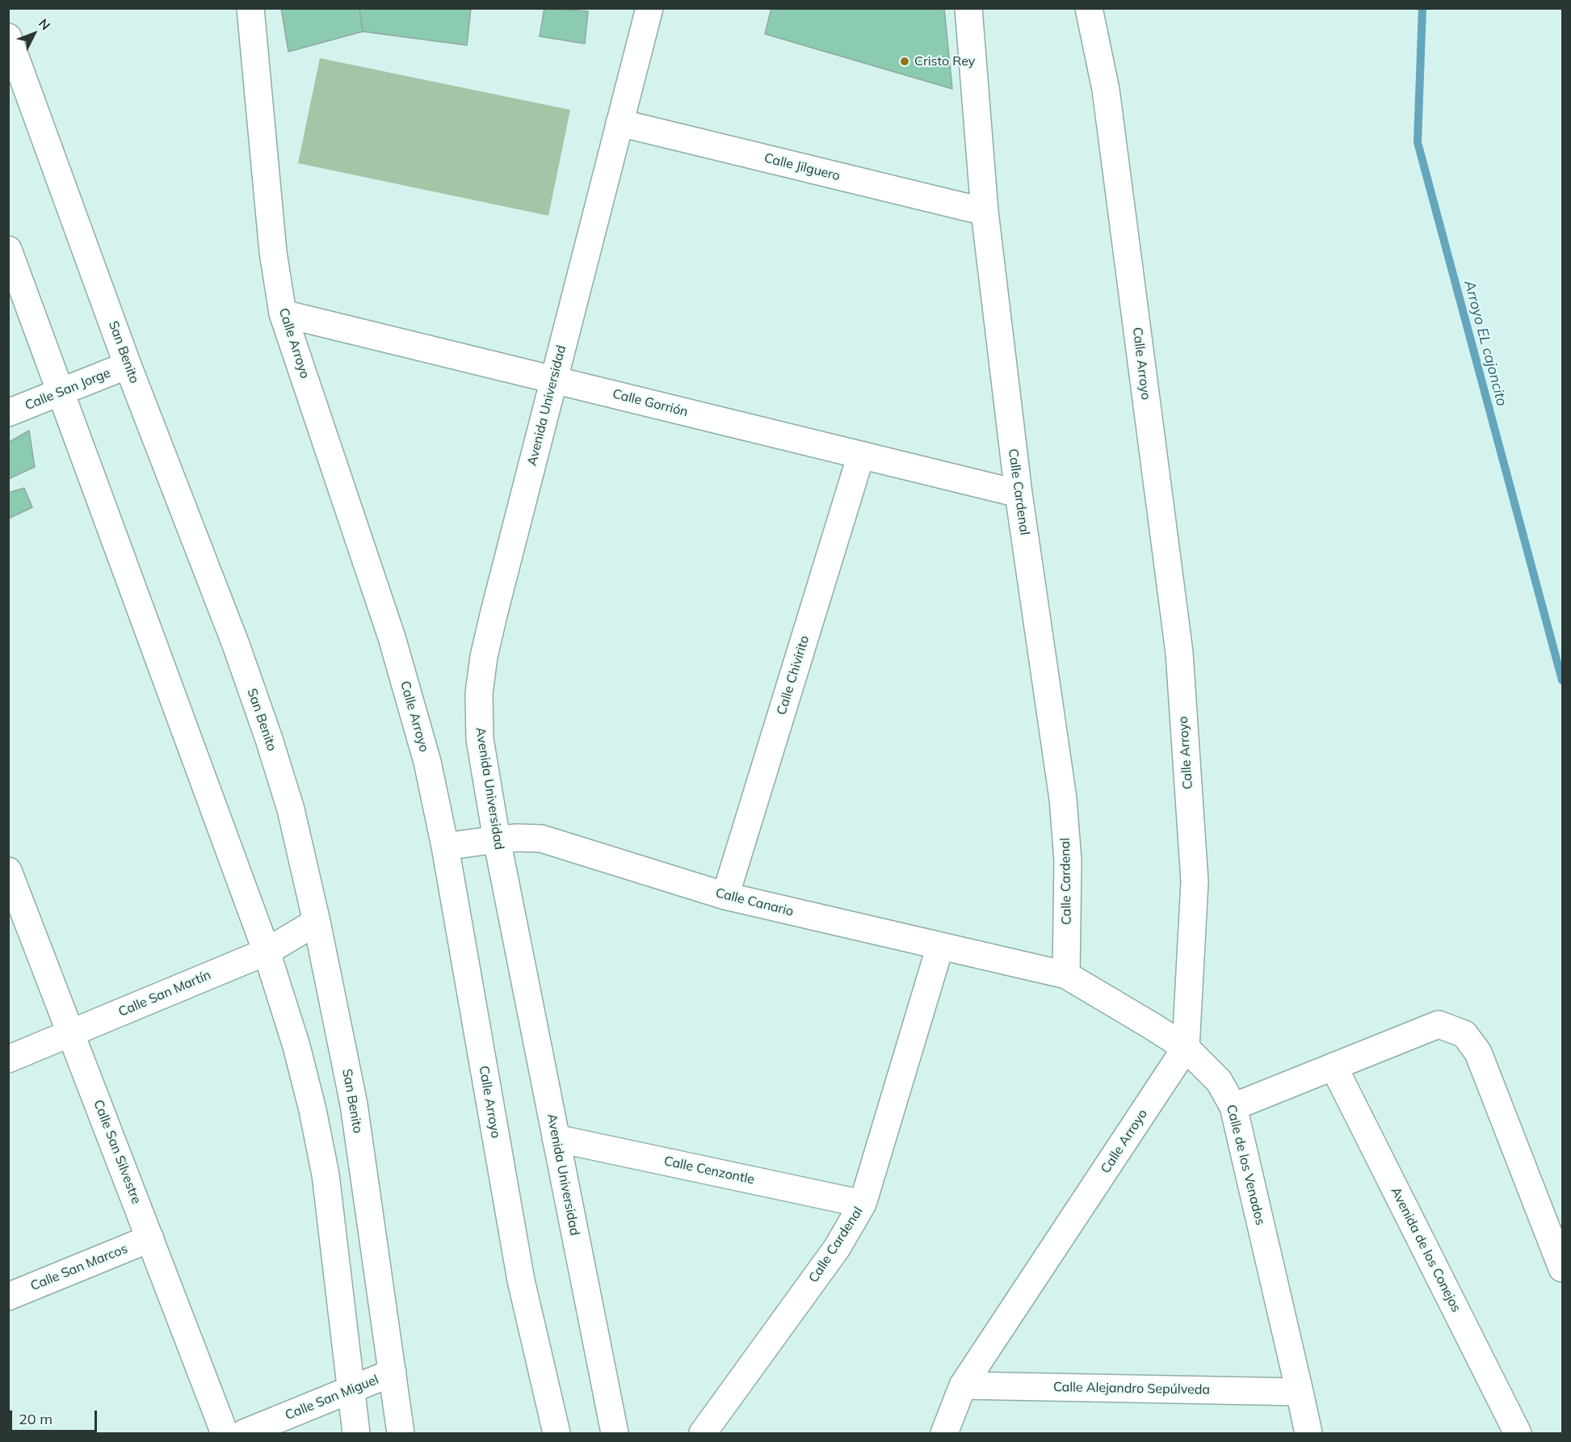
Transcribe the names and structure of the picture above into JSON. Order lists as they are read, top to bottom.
{
  "streets": {
    "street": [
      "Calle Jilguero",
      "Calle Arroyo",
      "San Benito",
      "Calle San Jorge",
      "Calle Gorrión",
      "Avenida Universidad",
      "Calle Cardenal",
      "Calle Chivirito",
      "Calle Canario",
      "Calle San Martín",
      "Calle San Silvestre",
      "Calle de los Venados",
      "Calle Cenzontle",
      "Avenida de los Conejos",
      "Calle San Marcos",
      "Calle Alejandro Sepúlveda",
      "Calle San Miguel"
    ]
  },
  "crossings": [
    ["Calle Jilguero", "Avenida Universidad"],
    ["Calle Jilguero", "Calle Cardenal"],
    ["Calle Arroyo", "Calle Gorrión"],
    ["Calle Arroyo", "Calle Canario"],
    ["Calle Arroyo", "Calle de los Venados"],
    ["Calle Arroyo", "Calle Alejandro Sepúlveda"],
    ["San Benito", "Calle San Jorge"],
    ["San Benito", "Calle San Martín"],
    ["San Benito", "Calle San Miguel"],
    ["Calle Gorrión", "Avenida Universidad"],
    ["Calle Gorrión", "Calle Cardenal"],
    ["Calle Gorrión", "Calle Chivirito"],
    ["Avenida Universidad", "Calle Canario"],
    ["Avenida Universidad", "Calle Cenzontle"],
    ["Calle Cardenal", "Calle Canario"],
    ["Calle Cardenal", "Calle de los Venados"],
    ["Calle Cardenal", "Calle Cenzontle"],
    ["Calle Chivirito", "Calle Canario"],
    ["Calle Canario", "Calle de los Venados"],
    ["Calle San Martín", "Calle San Silvestre"],
    ["Calle San Silvestre", "Calle San Marcos"],
    ["Calle de los Venados", "Calle Alejandro Sepúlveda"]
  ],
  "water": ["Arroyo EL cajoncito"],
  "places": ["Cristo Rey"],
  "scale_bar": "20 m",
  "north": "top right"
}
